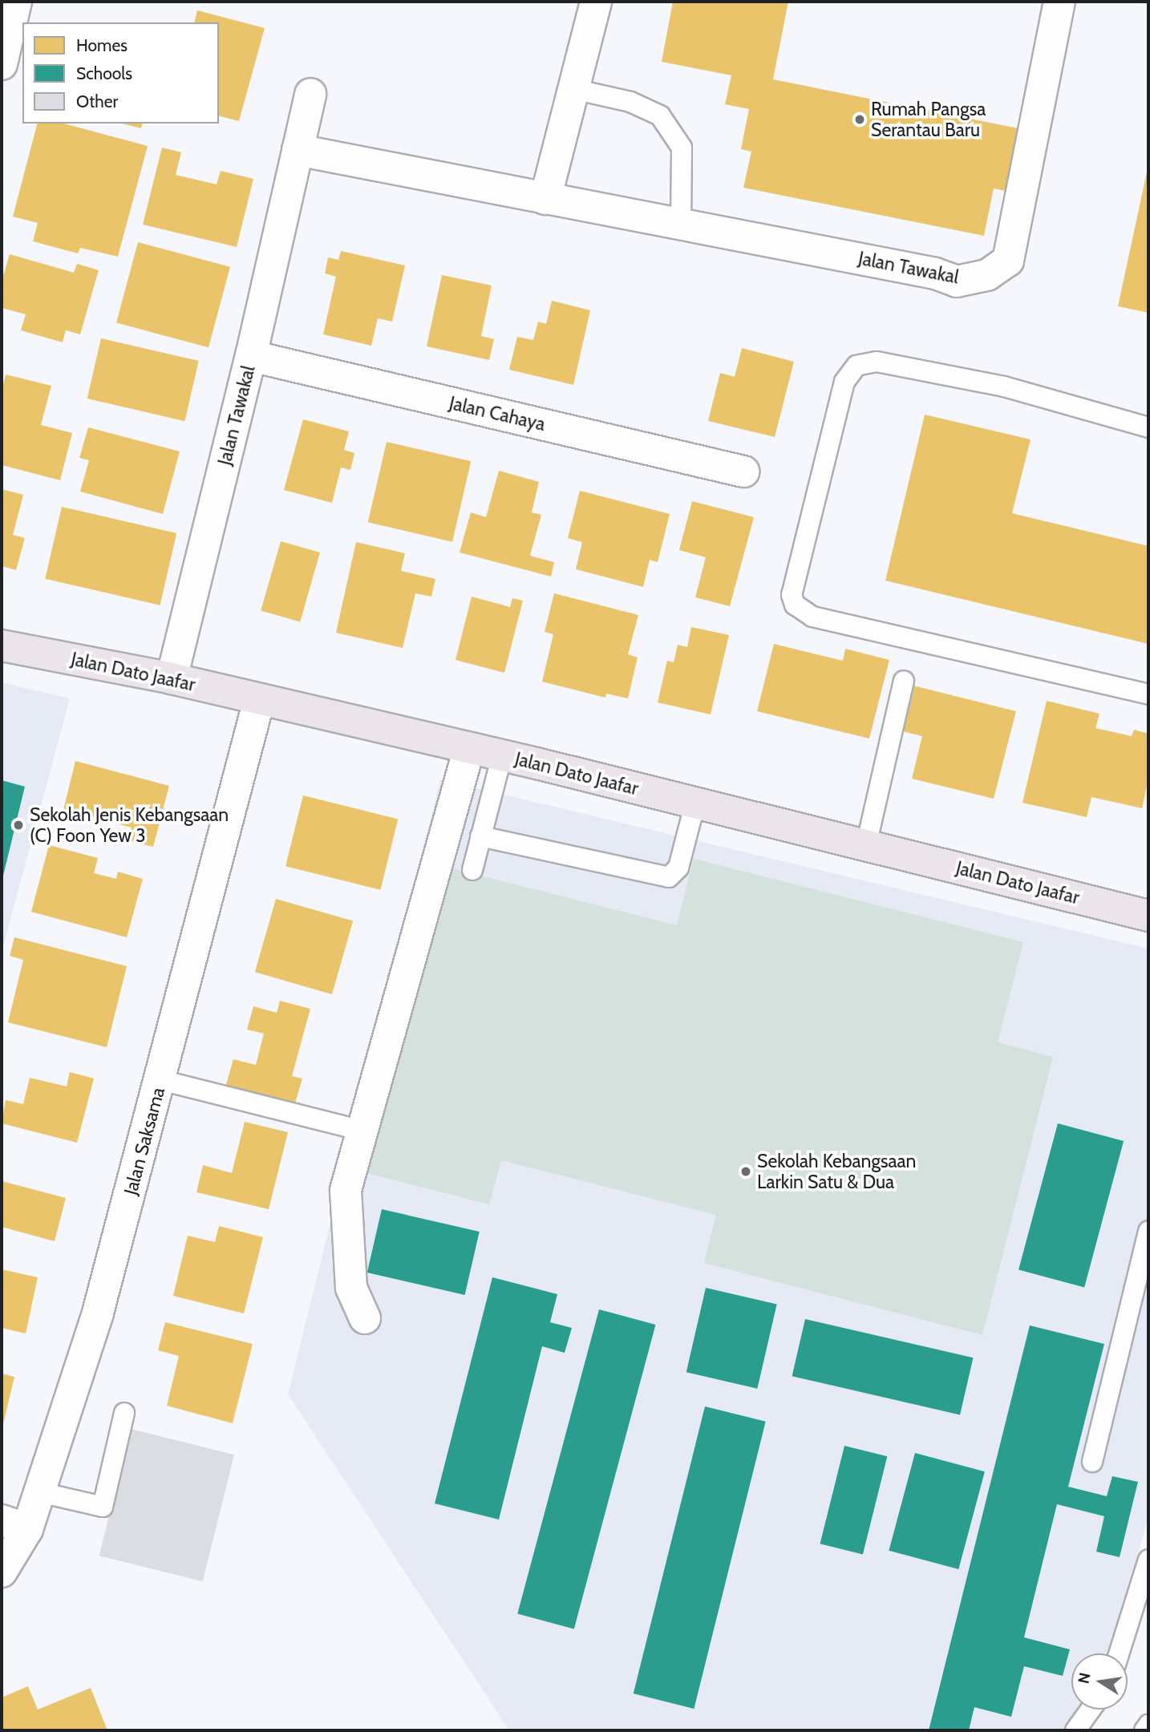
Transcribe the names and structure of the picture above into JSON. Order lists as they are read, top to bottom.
{
  "streets": {
    "main road": ["Jalan Dato Jaafar"],
    "street": ["Jalan Tawakal", "Jalan Cahaya", "Jalan Saksama"]
  },
  "crossings": [
    ["Jalan Tawakal", "Jalan Cahaya"],
    ["Jalan Tawakal", "Jalan Dato Jaafar"],
    ["Jalan Dato Jaafar", "Jalan Saksama"]
  ],
  "places": ["Rumah Pangsa Serantau Baru", "Sekolah Jenis Kebangsaan (C) Foon Yew 3", "Sekolah Kebangsaan Larkin Satu & Dua"],
  "legend": ["Homes", "Schools", "Other"],
  "north": "left"
}
